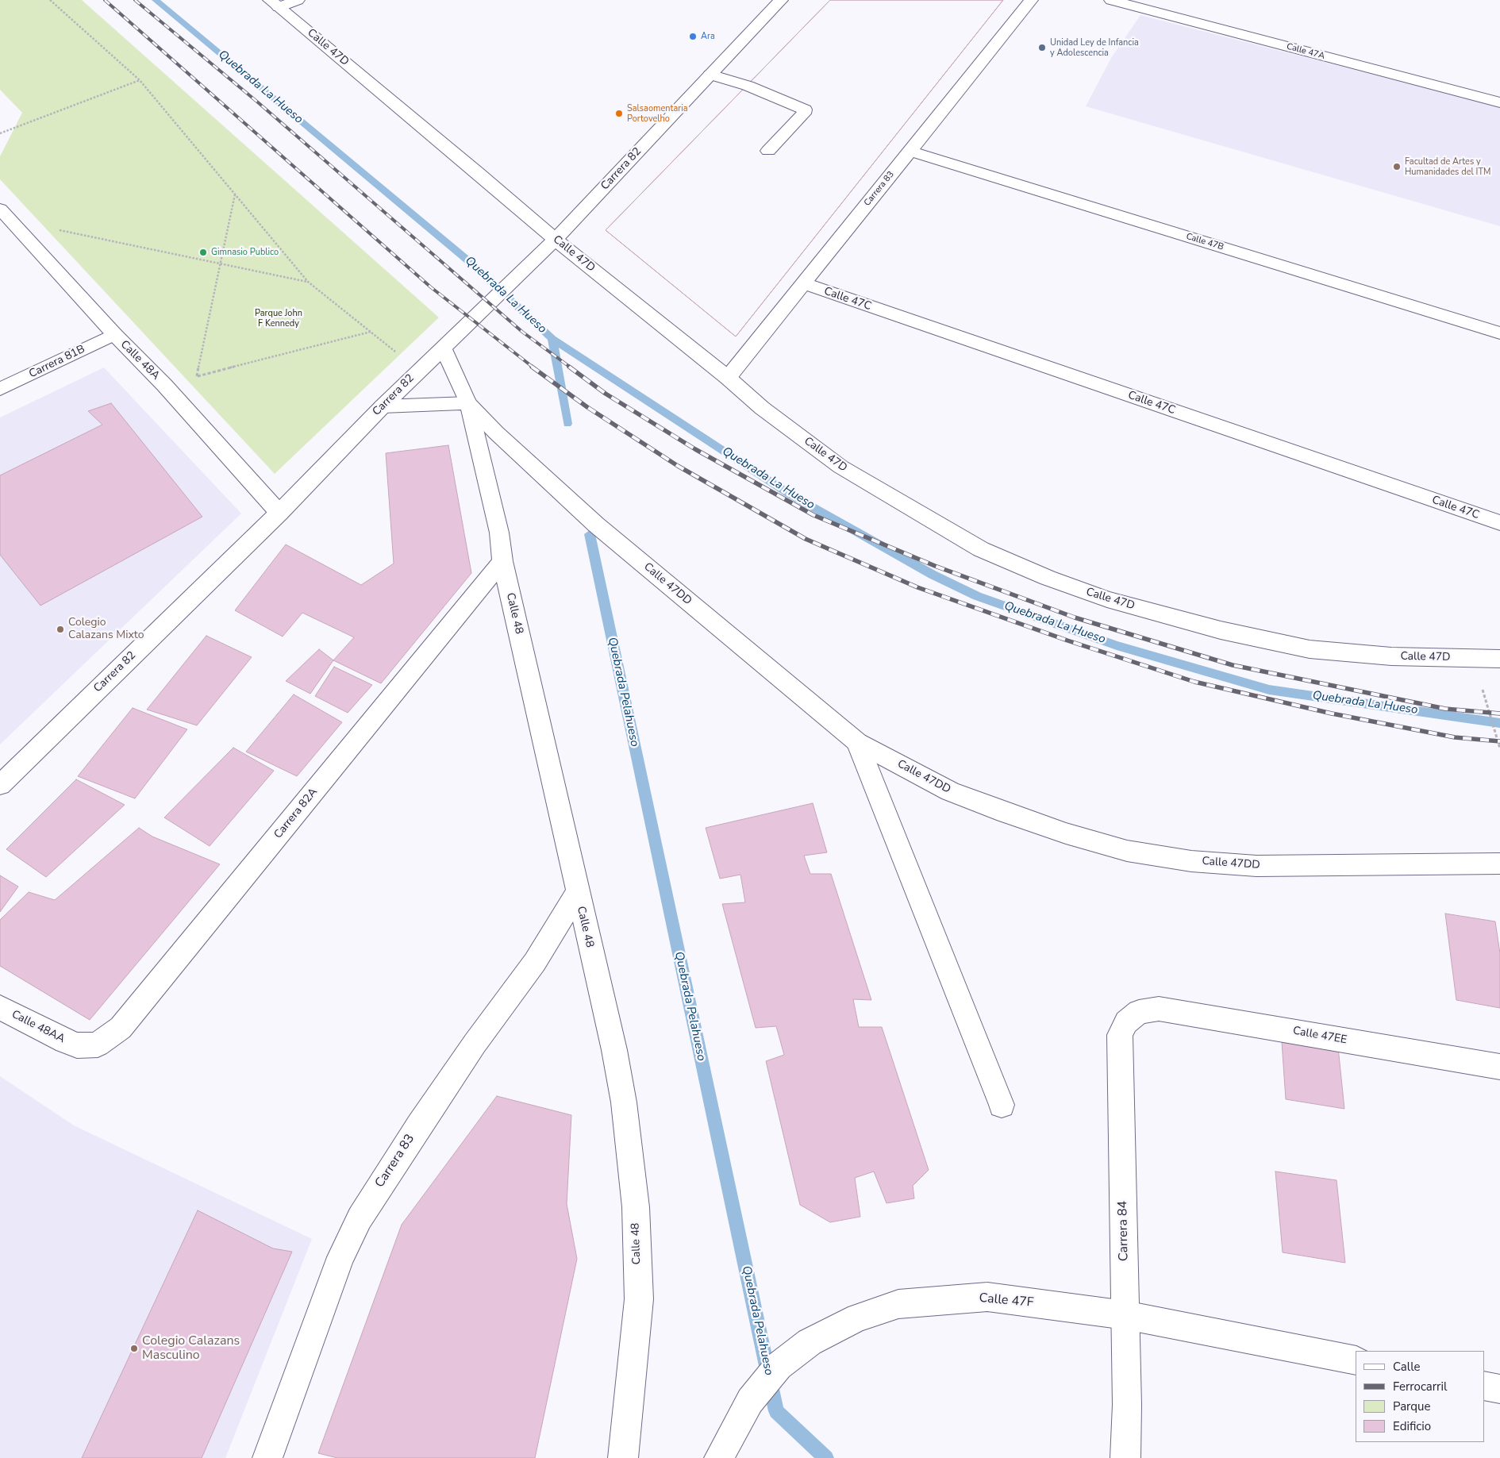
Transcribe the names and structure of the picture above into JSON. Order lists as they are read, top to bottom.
{
  "streets": {
    "street": [
      "Calle 47D",
      "Calle 47A",
      "Carrera 82",
      "Carrera 83",
      "Calle 47B",
      "Calle 47C",
      "Calle 48A",
      "Carrera 81B",
      "Calle 47DD",
      "Calle 48",
      "Carrera 82A",
      "Calle 48AA",
      "Calle 47EE",
      "Carrera 84",
      "Calle 47F"
    ]
  },
  "crossings": [
    ["Calle 47D", "Carrera 82"],
    ["Calle 47D", "Carrera 83"],
    ["Carrera 82", "Calle 48A"],
    ["Carrera 82", "Calle 47DD"],
    ["Carrera 83", "Calle 47B"],
    ["Carrera 83", "Calle 47C"],
    ["Carrera 83", "Calle 48"],
    ["Calle 48A", "Carrera 81B"],
    ["Calle 47DD", "Calle 48"],
    ["Calle 48", "Carrera 82A"],
    ["Carrera 82A", "Calle 48AA"],
    ["Calle 47EE", "Carrera 84"],
    ["Carrera 84", "Calle 47F"]
  ],
  "water": ["Quebrada La Hueso", "Quebrada Pelahueso"],
  "parks": ["Parque John F Kennedy"],
  "places": [
    "Ara",
    "Unidad Ley de Infancia y Adolescencia",
    "Salsaomentaria Portovelho",
    "Facultad de Artes y Humanidades del ITM",
    "Gimnasio Publico",
    "Colegio Calazans Mixto",
    "Colegio Calazans Masculino"
  ],
  "legend": [
    "Calle",
    "Ferrocarril",
    "Parque",
    "Edificio"
  ]
}
